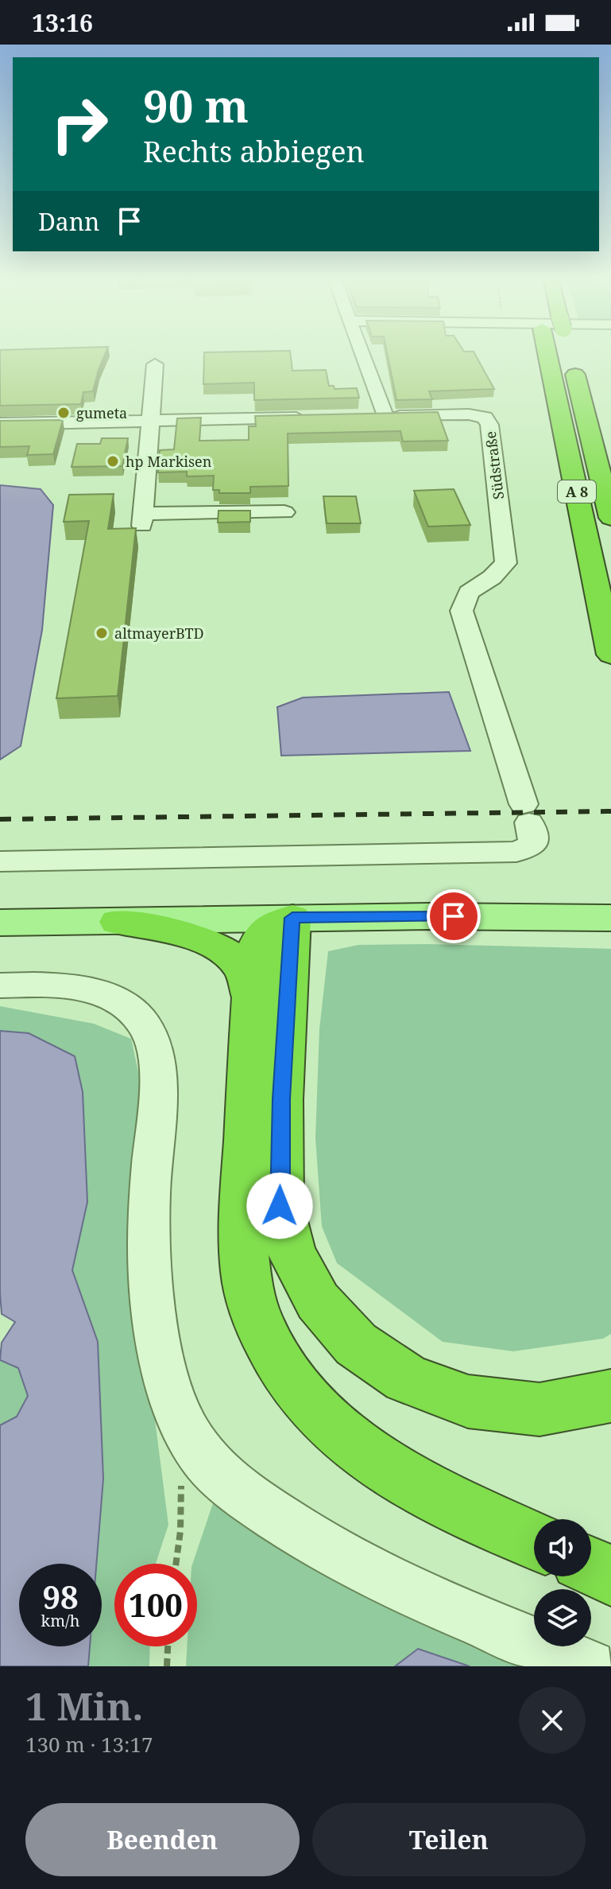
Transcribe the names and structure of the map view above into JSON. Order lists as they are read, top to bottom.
{
  "streets": {
    "highway": ["A 8"],
    "street": ["Südstraße"]
  },
  "places": ["gumeta", "hp Markisen", "altmayerBTD"],
  "page": {
    "status": "13:16",
    "turn": ["90 m", "Rechts abbiegen"],
    "then": "Dann",
    "speed": "98 km/h",
    "limit": "100",
    "heading": ["1 Min.", "130 m · 13:17"],
    "buttons": ["Beenden", "Teilen"]
  }
}
